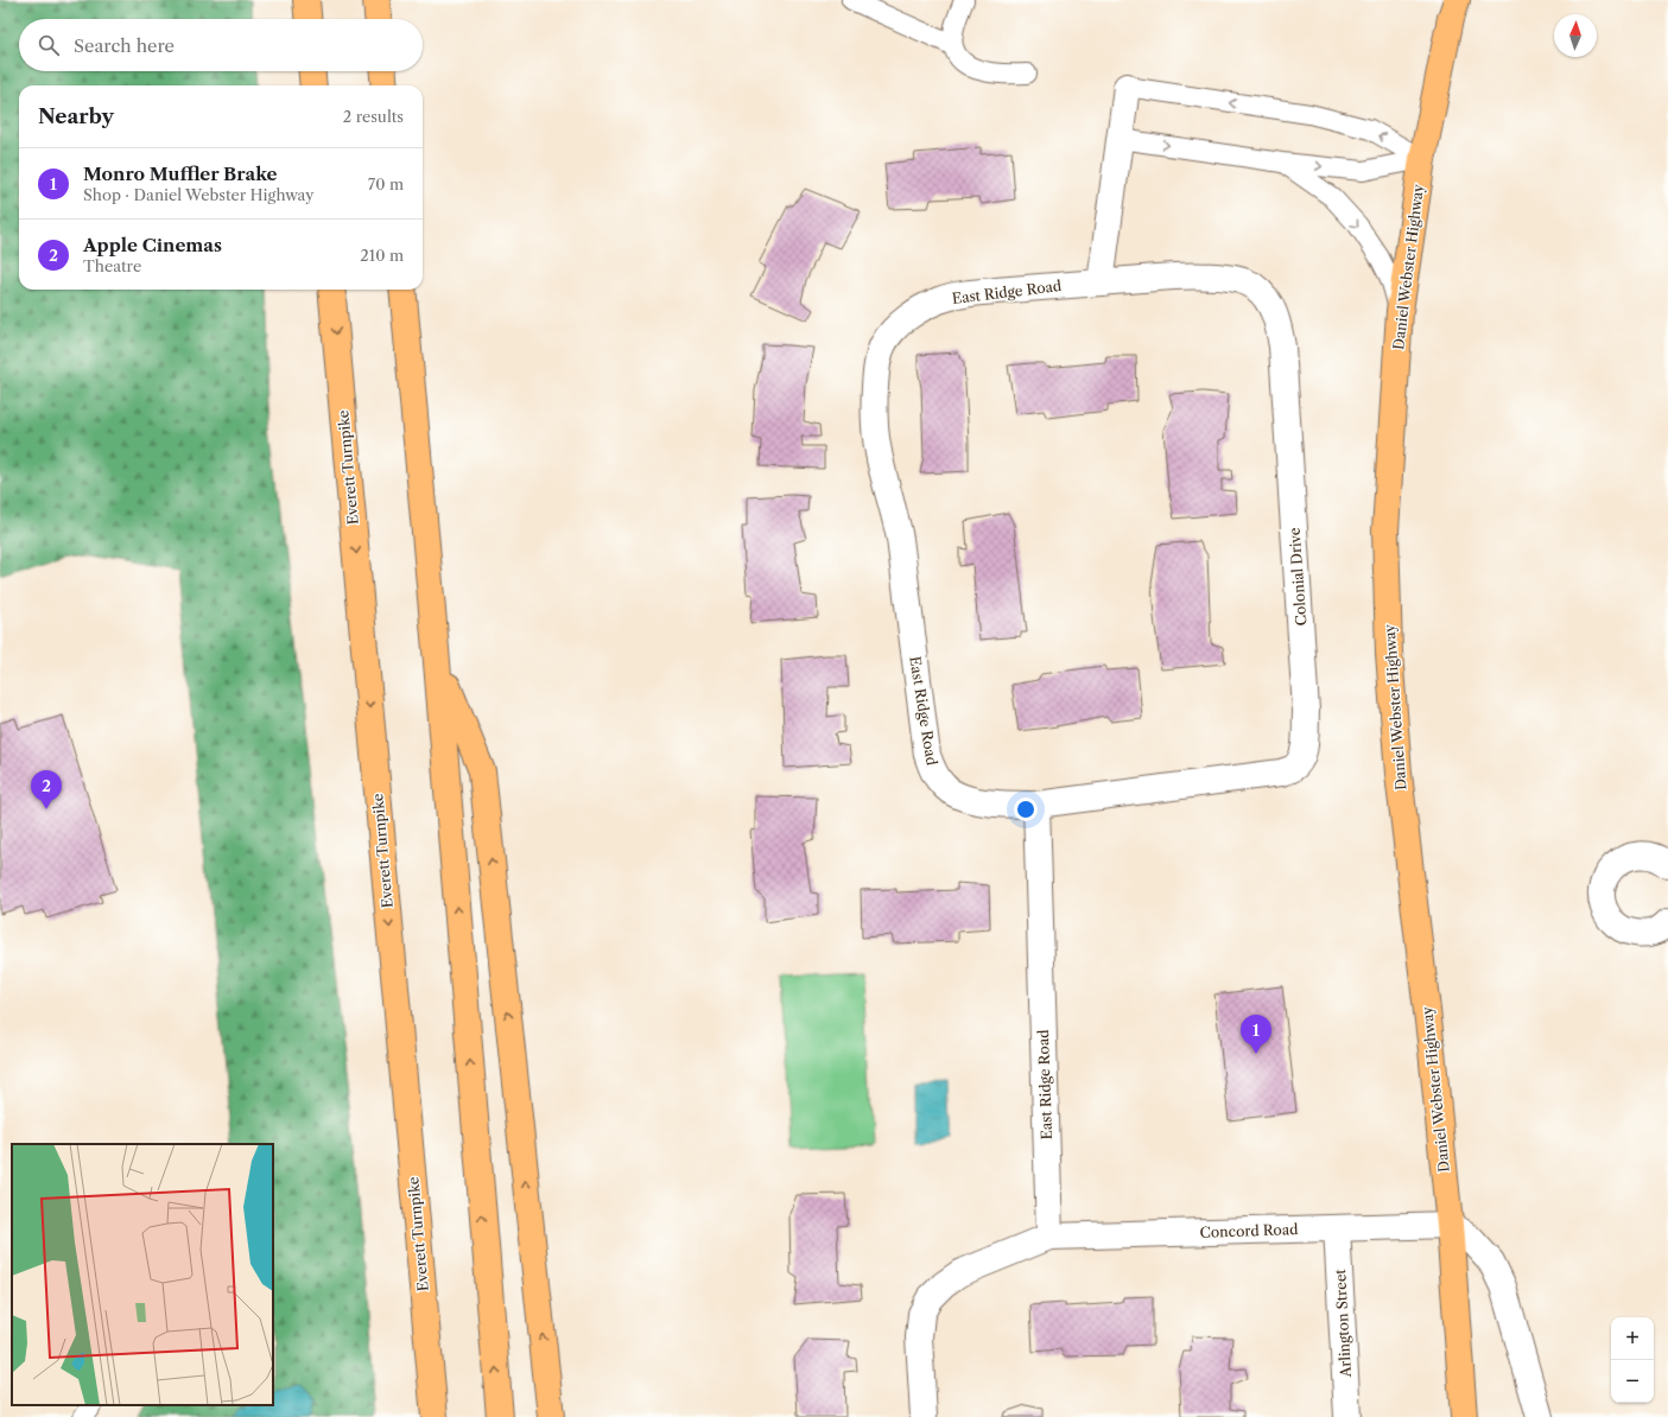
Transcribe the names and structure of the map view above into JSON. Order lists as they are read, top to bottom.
{
  "streets": {
    "main road": ["Daniel Webster Highway", "Everett Turnpike"],
    "street": [
      "East Ridge Road",
      "Colonial Drive",
      "Concord Road",
      "Arlington Street"
    ]
  },
  "crossings": [
    ["Daniel Webster Highway", "Concord Road"],
    ["East Ridge Road", "Colonial Drive"],
    ["East Ridge Road", "Concord Road"],
    ["Concord Road", "Arlington Street"]
  ],
  "north": "top",
  "page": {
    "search": "Search here",
    "heading": ["Nearby", "2 results"],
    "list": [
      {
        "mark": "1",
        "name": "Monro Muffler Brake",
        "note": "Shop · Daniel Webster Highway",
        "value": "70 m"
      },
      {
        "mark": "2",
        "name": "Apple Cinemas",
        "note": "Theatre",
        "value": "210 m"
      }
    ],
    "pins": ["2", "1"],
    "map_buttons": ["+", "−"]
  }
}
